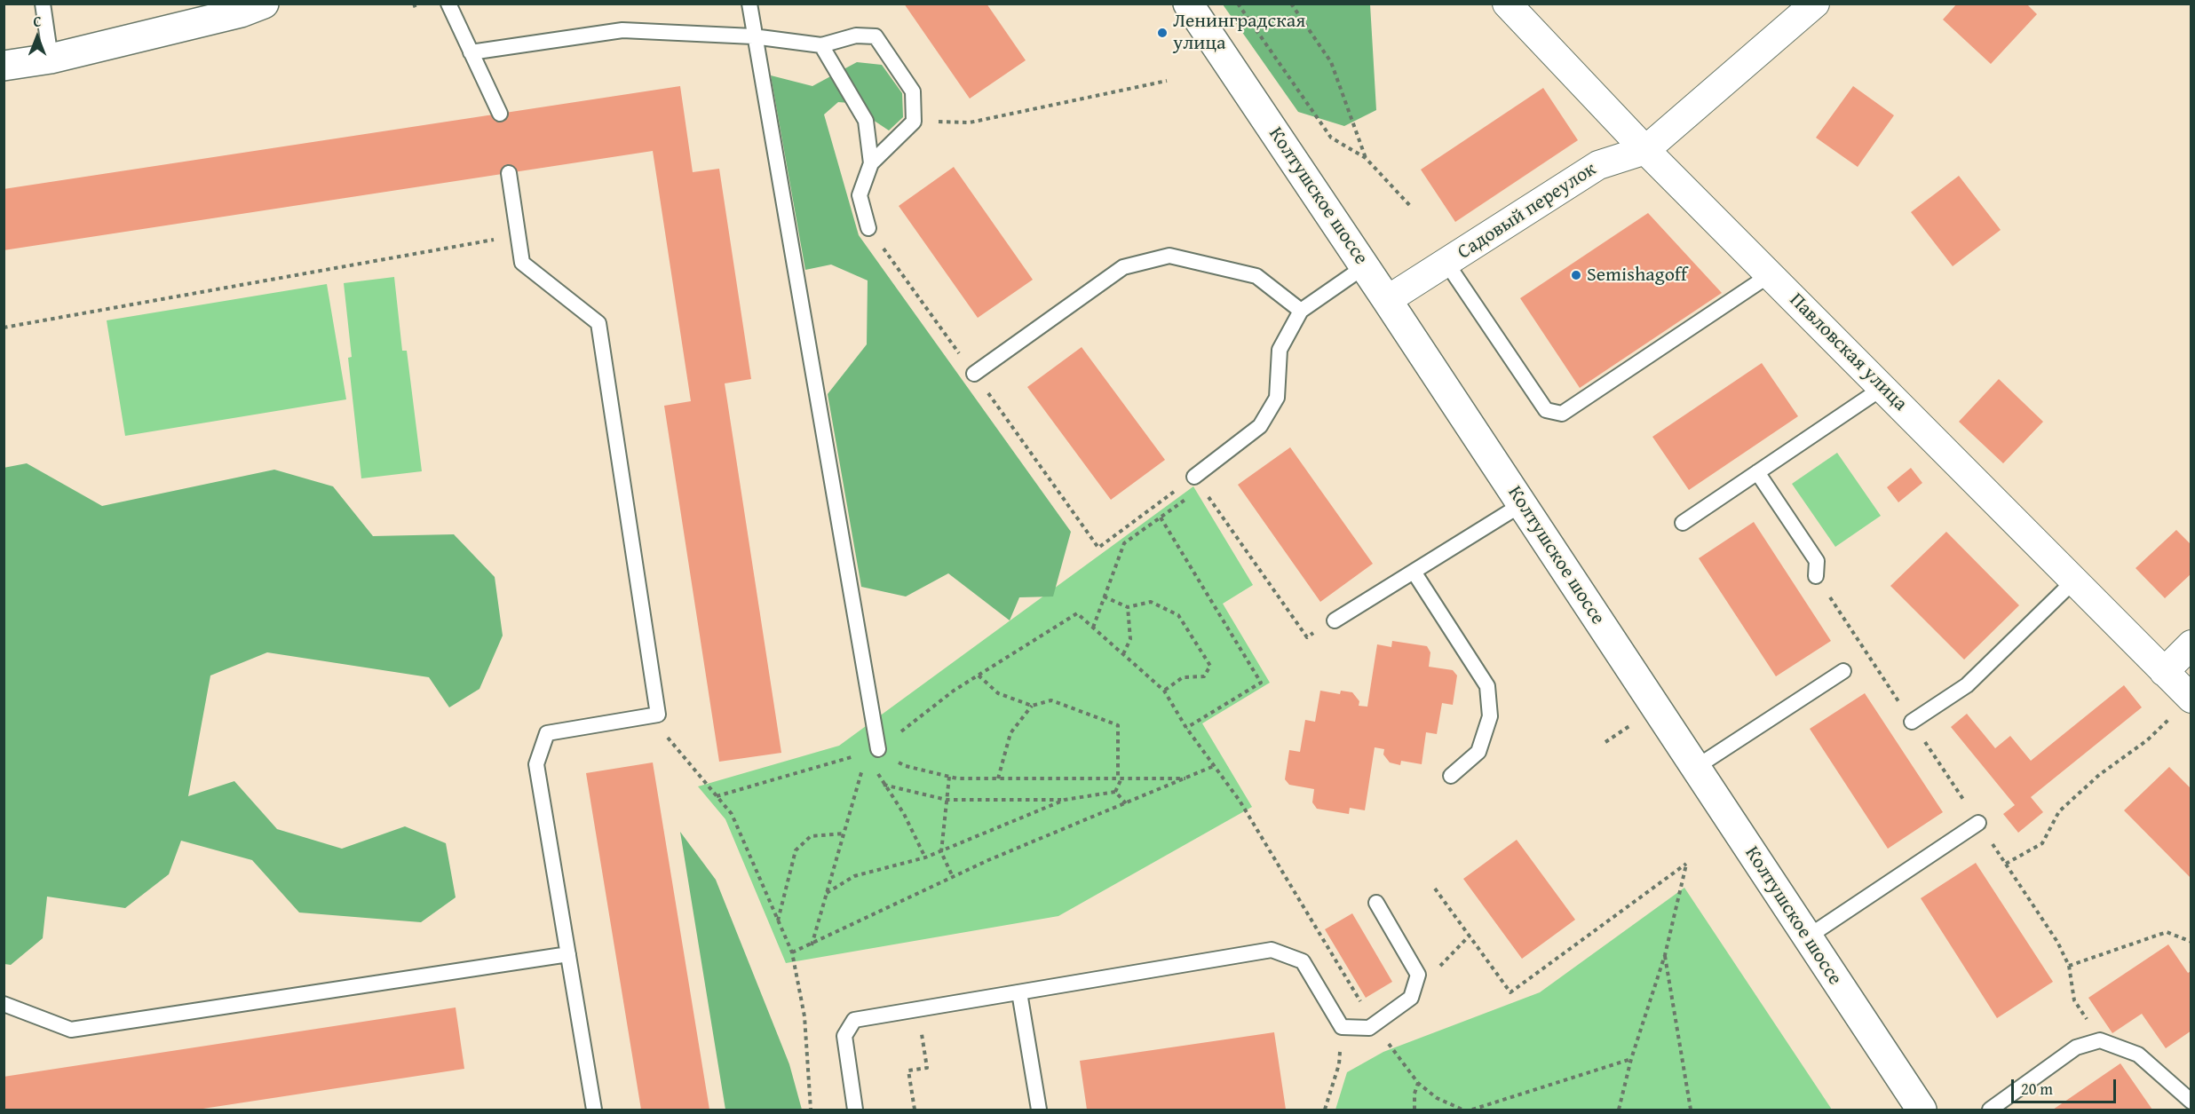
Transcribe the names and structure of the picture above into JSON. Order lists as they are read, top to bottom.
{
  "streets": {
    "main road": ["Колтушское шоссе"],
    "street": ["Садовый переулок", "Павловская улица"]
  },
  "crossings": [
    ["Колтушское шоссе", "Садовый переулок"],
    ["Садовый переулок", "Павловская улица"]
  ],
  "places": ["Ленинградская улица", "Semishagoff"],
  "scale_bar": "20 m",
  "north": "top"
}
